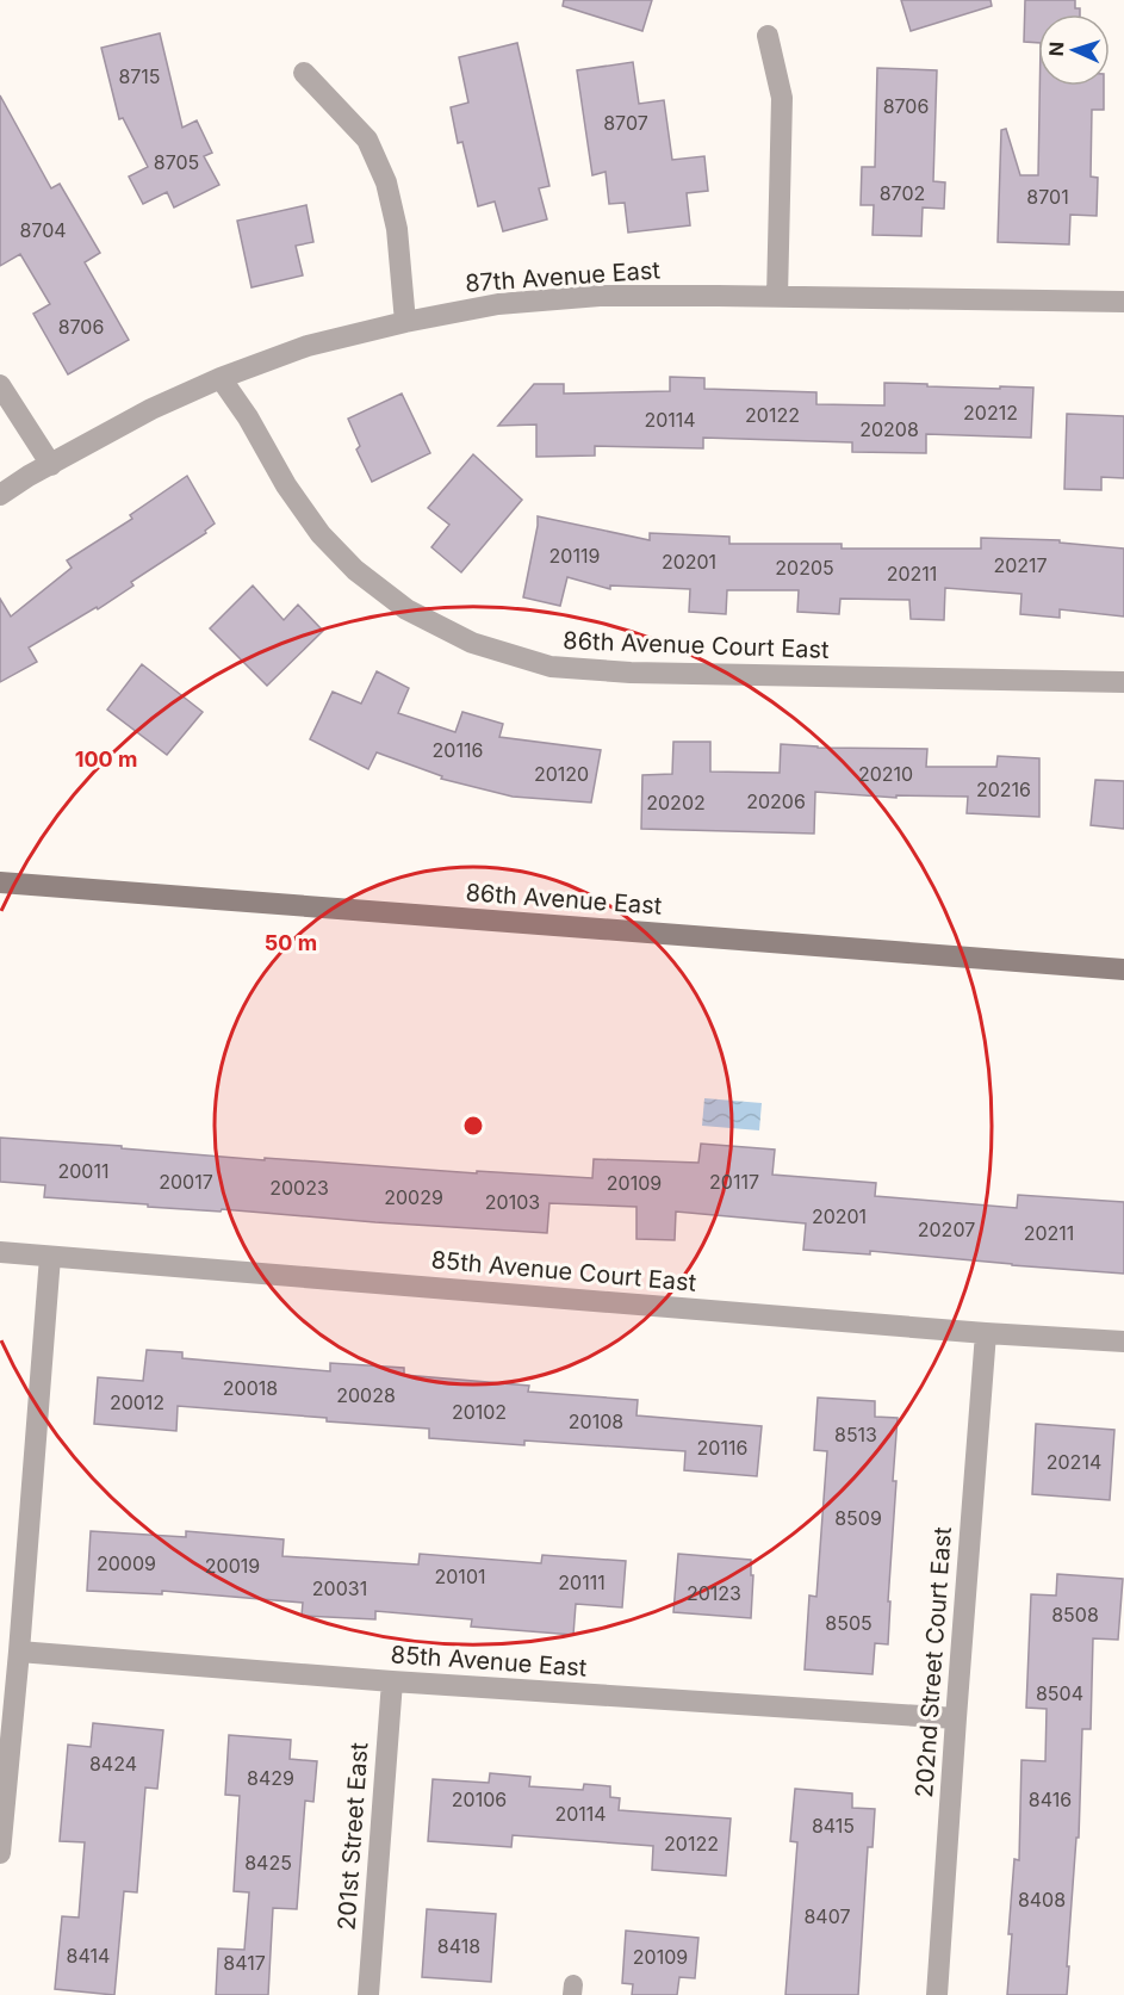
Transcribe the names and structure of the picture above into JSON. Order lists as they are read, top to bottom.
{
  "streets": {
    "street": [
      "87th Avenue East",
      "86th Avenue Court East",
      "86th Avenue East",
      "85th Avenue Court East",
      "85th Avenue East",
      "202nd Street Court East",
      "201st Street East"
    ]
  },
  "crossings": [
    ["87th Avenue East", "86th Avenue Court East"],
    ["85th Avenue Court East", "202nd Street Court East"],
    ["85th Avenue East", "202nd Street Court East"],
    ["85th Avenue East", "201st Street East"]
  ],
  "house_numbers": [
    "8715",
    "8706",
    "8707",
    "8705",
    "8702",
    "8701",
    "8704",
    "8706",
    "20212",
    "20122",
    "20114",
    "20208",
    "20119",
    "20201",
    "20217",
    "20205",
    "20211",
    "20116",
    "20120",
    "20210",
    "20216",
    "20206",
    "20202",
    "20011",
    "20017",
    "20117",
    "20109",
    "20023",
    "20029",
    "20103",
    "20201",
    "20207",
    "20211",
    "20018",
    "20028",
    "20012",
    "20102",
    "20108",
    "8513",
    "20116",
    "20214",
    "8509",
    "20009",
    "20019",
    "20101",
    "20111",
    "20031",
    "20123",
    "8508",
    "8505",
    "8504",
    "8424",
    "8429",
    "20106",
    "8416",
    "20114",
    "8415",
    "20122",
    "8425",
    "8408",
    "8407",
    "8418",
    "8414",
    "20109",
    "8417"
  ],
  "north": "left",
  "rings": ["100 m", "50 m"]
}
